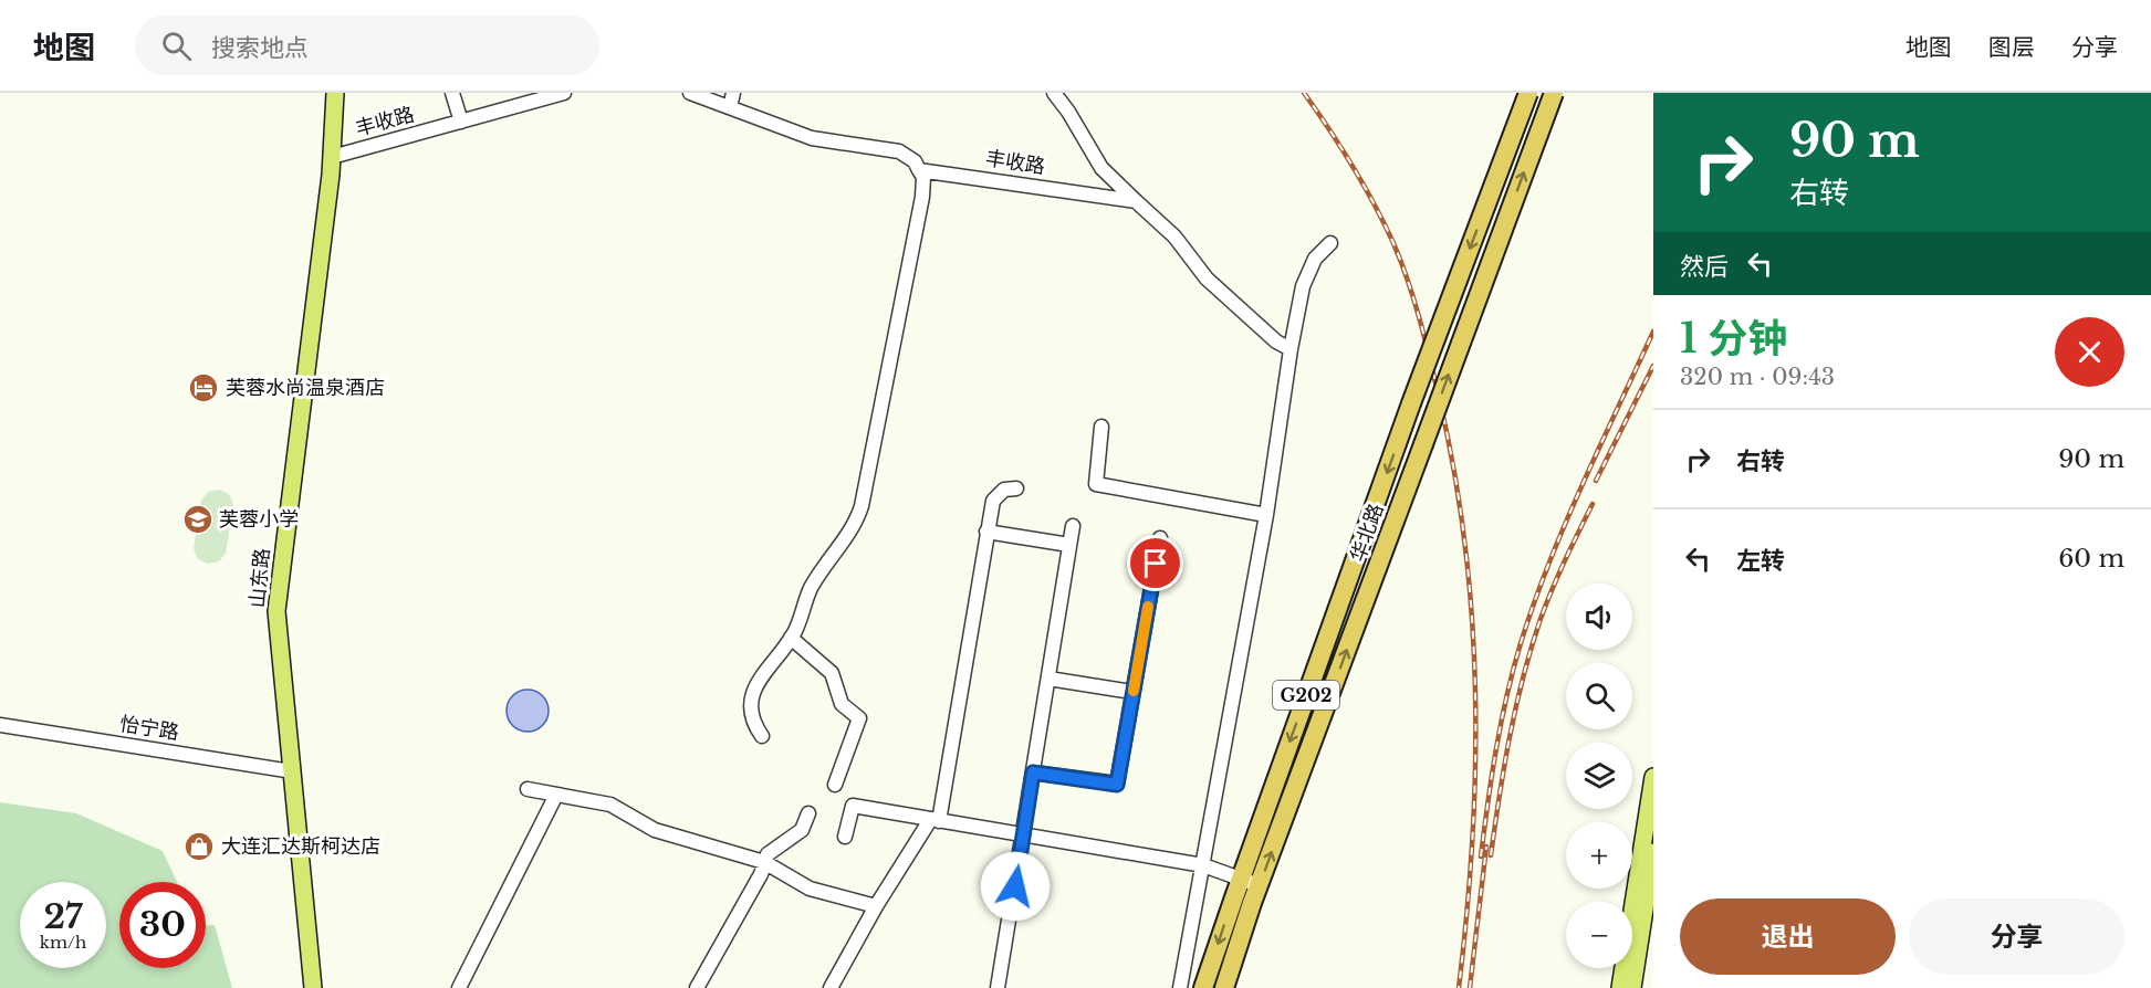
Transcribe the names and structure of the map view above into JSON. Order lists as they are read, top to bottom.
{
  "streets": {
    "highway": ["华北路", "G202"],
    "main road": ["山东路"],
    "street": ["丰收路", "怡宁路"]
  },
  "crossings": [
    ["丰收路", "山东路"],
    ["山东路", "怡宁路"]
  ],
  "places": {
    "hotel": ["芙蓉水尚温泉酒店"],
    "school or university": ["芙蓉小学"],
    "shop": ["大连汇达斯柯达店"]
  },
  "page": {
    "header": "地图",
    "search": "搜索地点",
    "nav": ["地图", "图层", "分享"],
    "turn": ["90 m", "右转"],
    "then": "然后",
    "heading": ["1 分钟", "320 m · 09:43"],
    "list": [
      {
        "name": "右转",
        "value": "90 m"
      },
      {
        "name": "左转",
        "value": "60 m"
      }
    ],
    "map_buttons": ["+", "−"],
    "speed": "27 km/h",
    "limit": "30",
    "buttons": ["退出", "分享"]
  }
}
